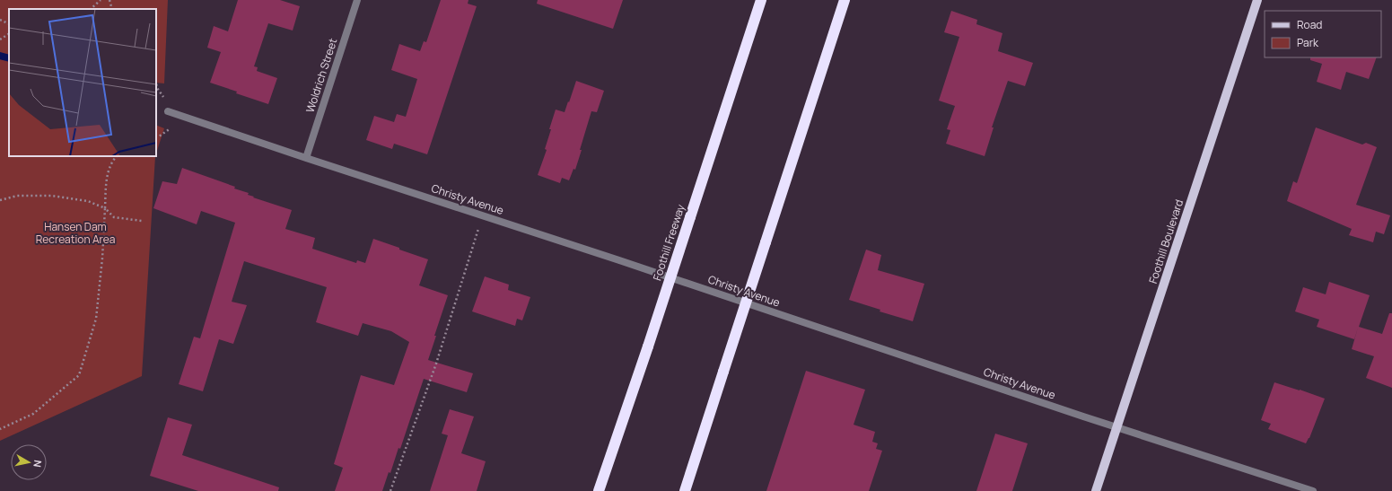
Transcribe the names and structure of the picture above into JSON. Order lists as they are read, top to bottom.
{
  "streets": {
    "highway": ["Foothill Freeway"],
    "main road": ["Foothill Boulevard"],
    "street": ["Woldrich Street", "Christy Avenue"]
  },
  "crossings": [
    ["Woldrich Street", "Christy Avenue"],
    ["Christy Avenue", "Foothill Boulevard"]
  ],
  "parks": ["Hansen Dam Recreation Area"],
  "legend": ["Road", "Park"],
  "north": "right"
}
